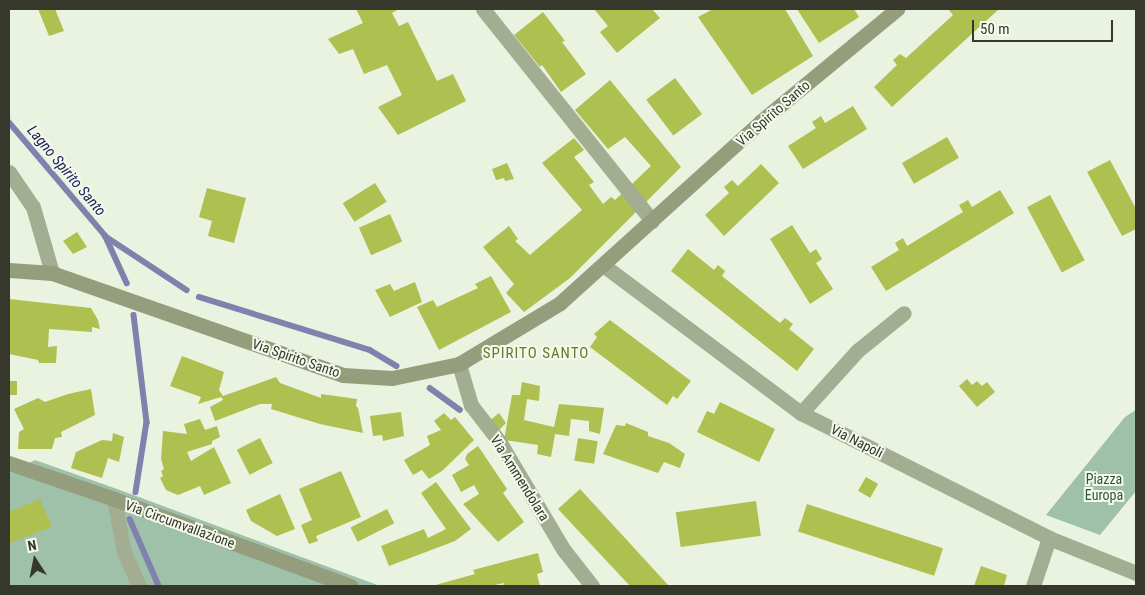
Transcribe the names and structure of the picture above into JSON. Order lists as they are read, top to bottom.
{
  "streets": {
    "street": [
      "Via Spirito Santo",
      "Via Napoli",
      "Via Ammendolara",
      "Via Circumvallazione"
    ]
  },
  "crossings": [
    ["Via Spirito Santo", "Via Napoli"],
    ["Via Spirito Santo", "Via Ammendolara"]
  ],
  "districts": ["SPIRITO SANTO"],
  "water": ["Lagno Spirito Santo"],
  "parks": ["Piazza Europa"],
  "scale_bar": "50 m",
  "north": "top"
}
